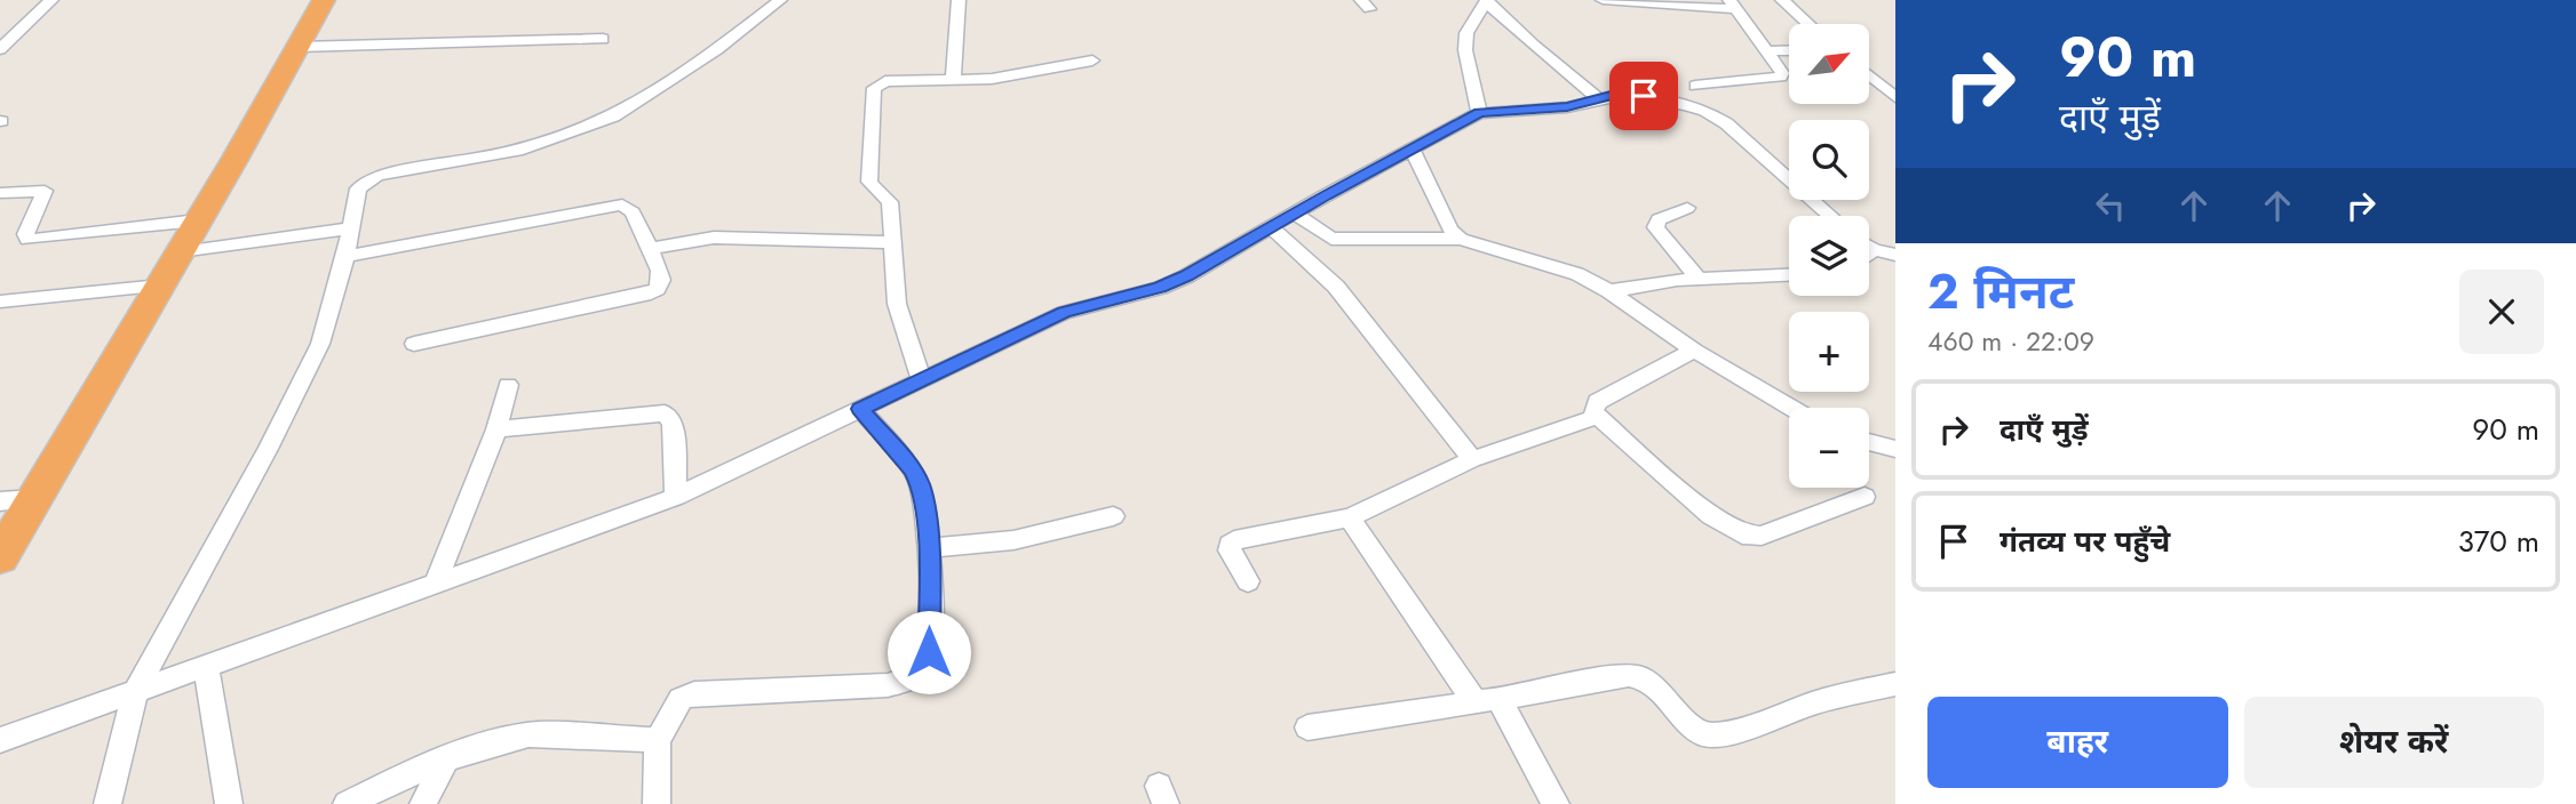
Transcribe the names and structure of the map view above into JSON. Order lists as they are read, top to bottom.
{
  "north": "top right",
  "page": {
    "turn": ["90 m", "दाएँ मुड़ें"],
    "map_buttons": ["+", "−"],
    "heading": ["2 मिनट", "460 m · 22:09"],
    "list": [
      {
        "name": "दाएँ मुड़ें",
        "value": "90 m"
      },
      {
        "name": "गंतव्य पर पहुँचे",
        "value": "370 m"
      }
    ],
    "buttons": ["बाहर", "शेयर करें"]
  }
}
